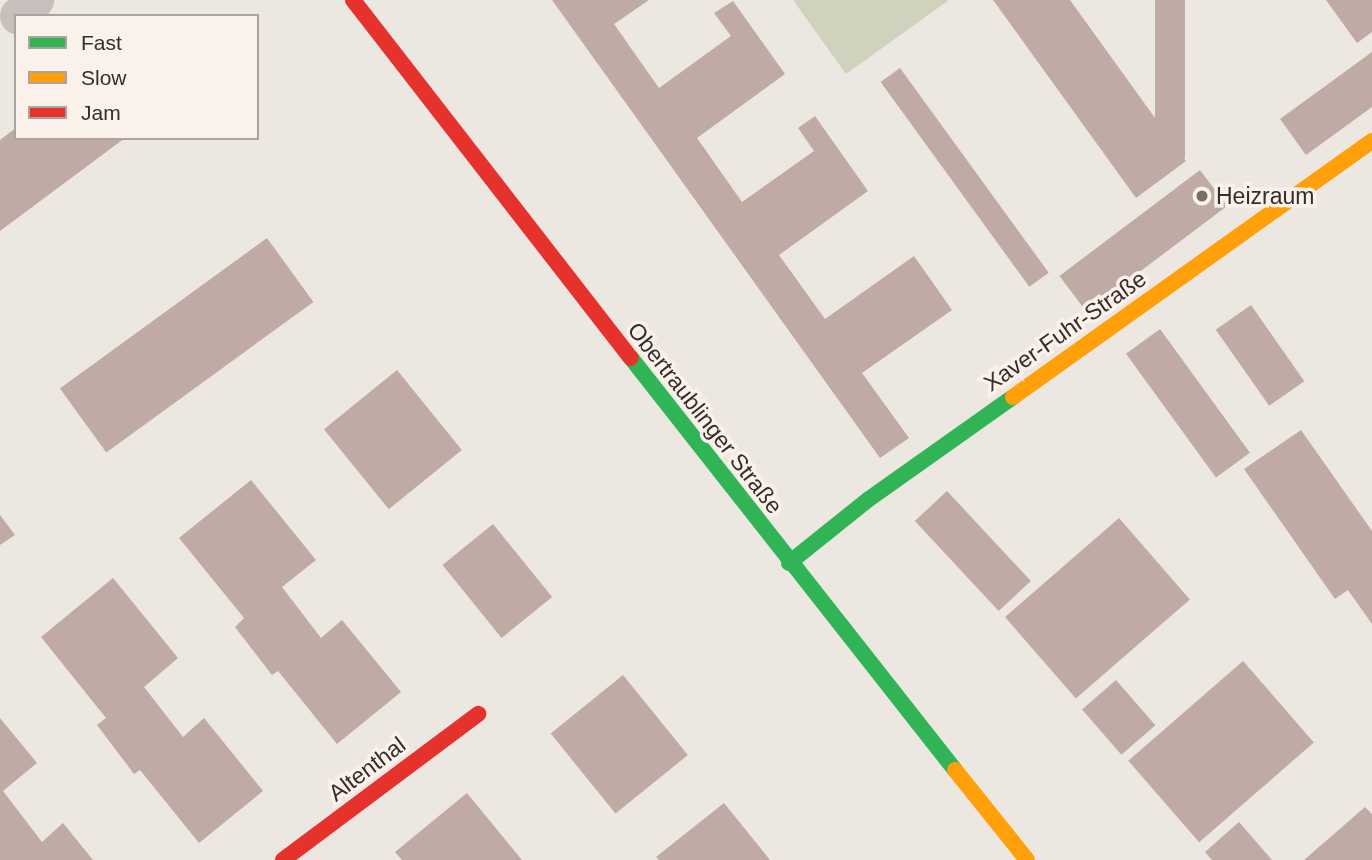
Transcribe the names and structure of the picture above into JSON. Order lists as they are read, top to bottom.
{
  "streets": {
    "street": ["Xaver-Fuhr-Straße", "Obertraublinger Straße", "Altenthal"]
  },
  "crossings": [
    ["Xaver-Fuhr-Straße", "Obertraublinger Straße"]
  ],
  "places": ["Heizraum"],
  "legend": ["Fast", "Slow", "Jam"]
}
